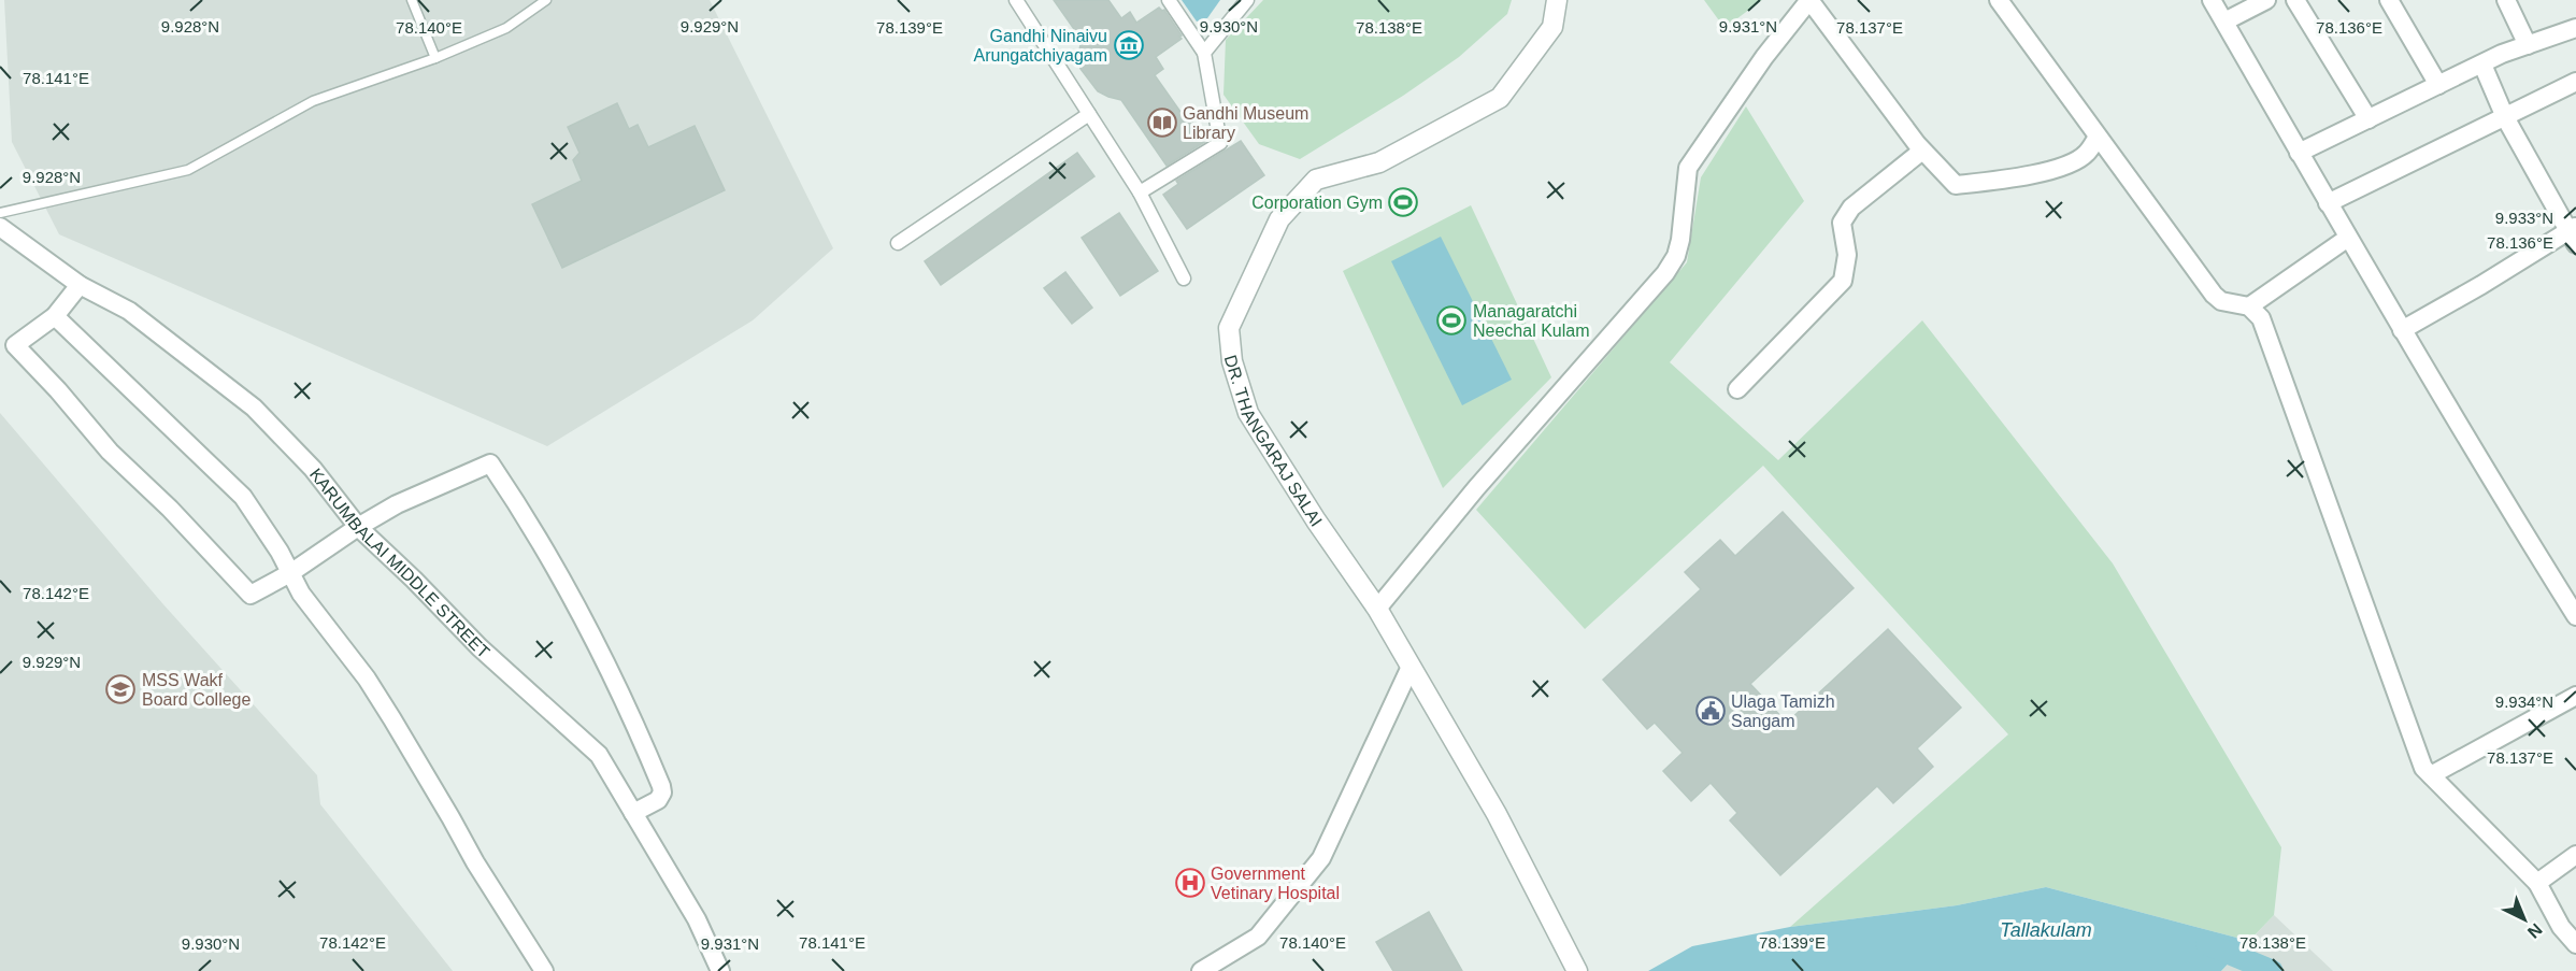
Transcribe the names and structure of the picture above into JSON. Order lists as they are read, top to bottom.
{
  "streets": {
    "street": ["DR. THANGARAJ SALAI", "KARUMBALAI MIDDLE STREET"]
  },
  "water": ["Tallakulam"],
  "places": {
    "museum": ["Gandhi Ninaivu Arungatchiyagam"],
    "library": ["Gandhi Museum Library"],
    "sports": ["Corporation Gym", "Managaratchi Neechal Kulam"],
    "school or university": ["MSS Wakf Board College"],
    "public building": ["Ulaga Tamizh Sangam"],
    "hospital": ["Government Vetinary Hospital"]
  },
  "north": "bottom right",
  "coordinates": [
    "9.928°N",
    "9.929°N",
    "9.930°N",
    "9.931°N",
    "78.140°E",
    "78.139°E",
    "78.138°E",
    "78.137°E",
    "78.136°E",
    "78.141°E",
    "9.933°N",
    "78.142°E",
    "9.934°N"
  ]
}
